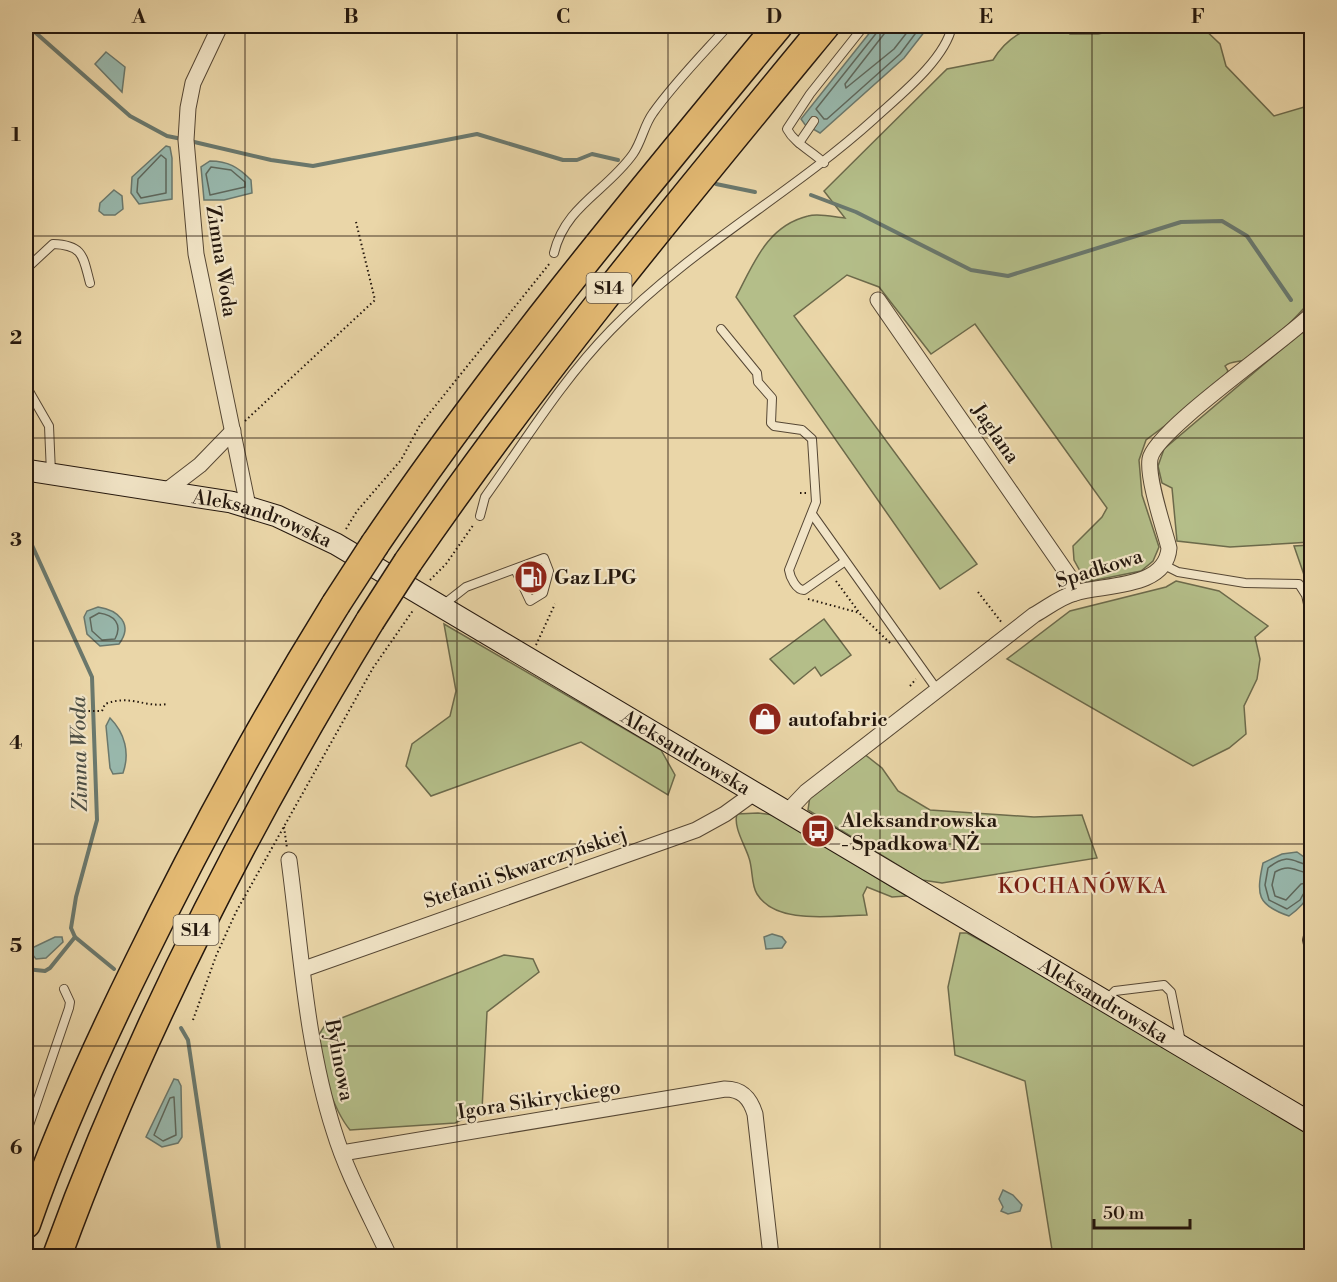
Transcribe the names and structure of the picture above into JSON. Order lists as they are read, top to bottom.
{
  "streets": {
    "highway": ["S14"],
    "main road": ["Aleksandrowska"],
    "street": [
      "Zimna Woda",
      "Jaglana",
      "Spadkowa",
      "Stefanii Skwarczyńskiej",
      "Bylinowa",
      "Igora Sikiryckiego"
    ]
  },
  "crossings": [
    ["Zimna Woda", "Aleksandrowska"],
    ["Jaglana", "Spadkowa"],
    ["Aleksandrowska", "Spadkowa"],
    ["Aleksandrowska", "Stefanii Skwarczyńskiej"],
    ["Stefanii Skwarczyńskiej", "Bylinowa"],
    ["Bylinowa", "Igora Sikiryckiego"]
  ],
  "districts": ["KOCHANÓWKA"],
  "water": ["Zimna Woda"],
  "places": {
    "fuel station": ["Gaz LPG"],
    "shop": ["autofabric"],
    "bus stop": ["Aleksandrowska - Spadkowa NŻ"]
  },
  "scale_bar": "50 m",
  "grid": {
    "columns": [
      "A",
      "B",
      "C",
      "D",
      "E",
      "F"
    ],
    "rows": [
      "1",
      "2",
      "3",
      "4",
      "5",
      "6"
    ]
  }
}
